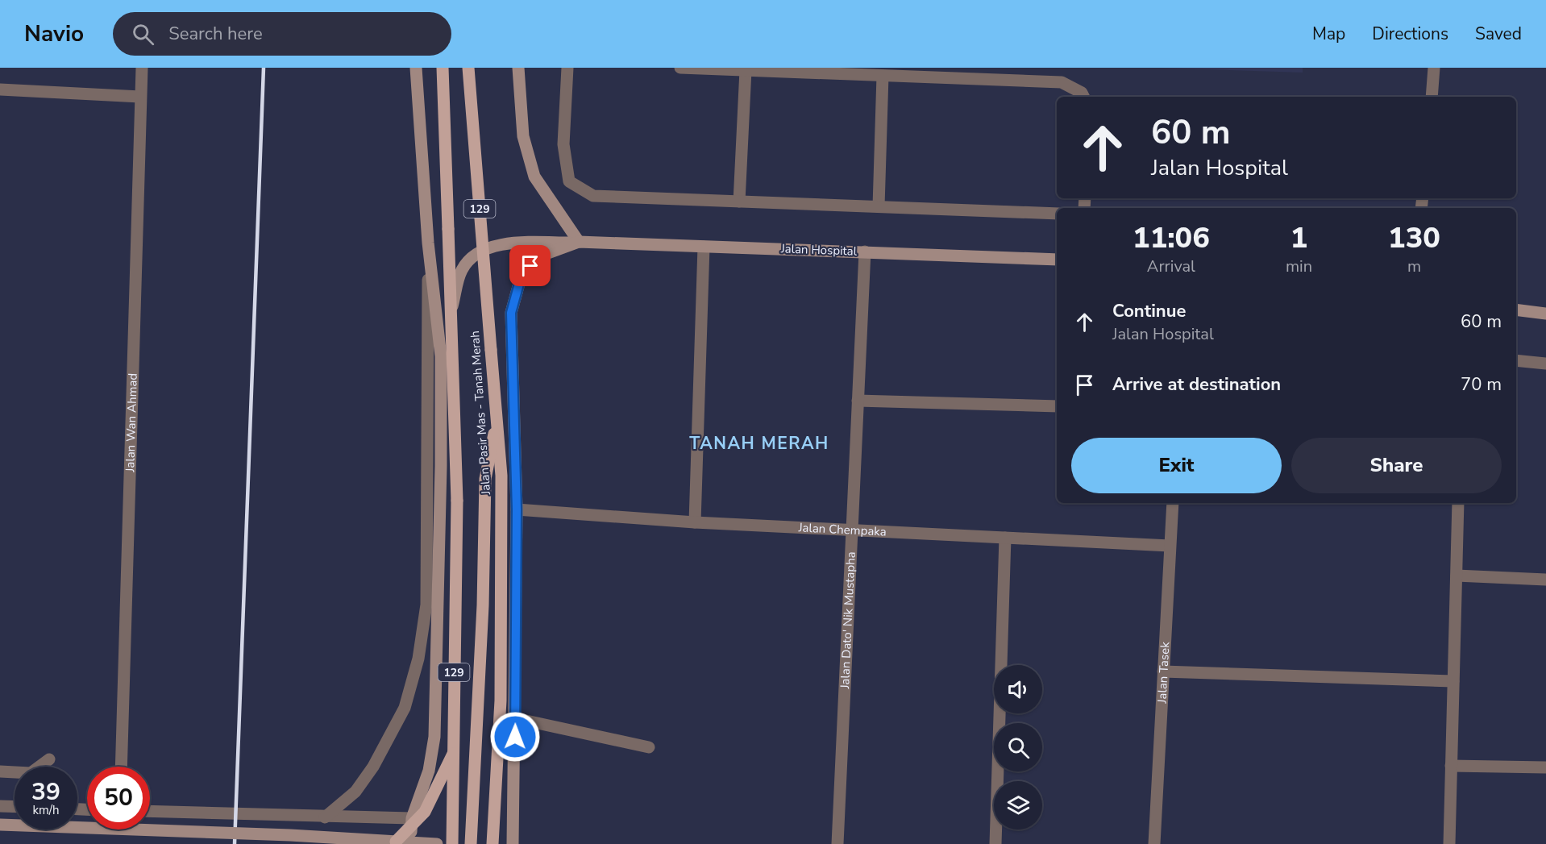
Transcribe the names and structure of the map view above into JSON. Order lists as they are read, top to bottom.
{
  "streets": {
    "main road": ["129", "Jalan Hospital", "Jalan Pasir Mas - Tanah Merah"],
    "street": [
      "Jalan Wan Ahmad",
      "Jalan Chempaka",
      "Jalan Dato' Nik Mustapha",
      "Jalan Tasek"
    ]
  },
  "crossings": [
    ["Jalan Hospital", "Jalan Chempaka"],
    ["Jalan Hospital", "Jalan Dato' Nik Mustapha"],
    ["Jalan Chempaka", "Jalan Dato' Nik Mustapha"],
    ["Jalan Chempaka", "Jalan Tasek"]
  ],
  "districts": ["TANAH MERAH"],
  "page": {
    "header": "Navio",
    "search": "Search here",
    "nav": ["Map", "Directions", "Saved"],
    "turn": ["60 m", "Jalan Hospital"],
    "eta": [
      "11:06",
      "Arrival",
      "1",
      "min",
      "130",
      "m"
    ],
    "list": [
      {
        "name": "Continue",
        "note": "Jalan Hospital",
        "value": "60 m"
      },
      {
        "name": "Arrive at destination",
        "value": "70 m"
      }
    ],
    "buttons": ["Exit", "Share"],
    "speed": "39 km/h",
    "limit": "50"
  }
}
